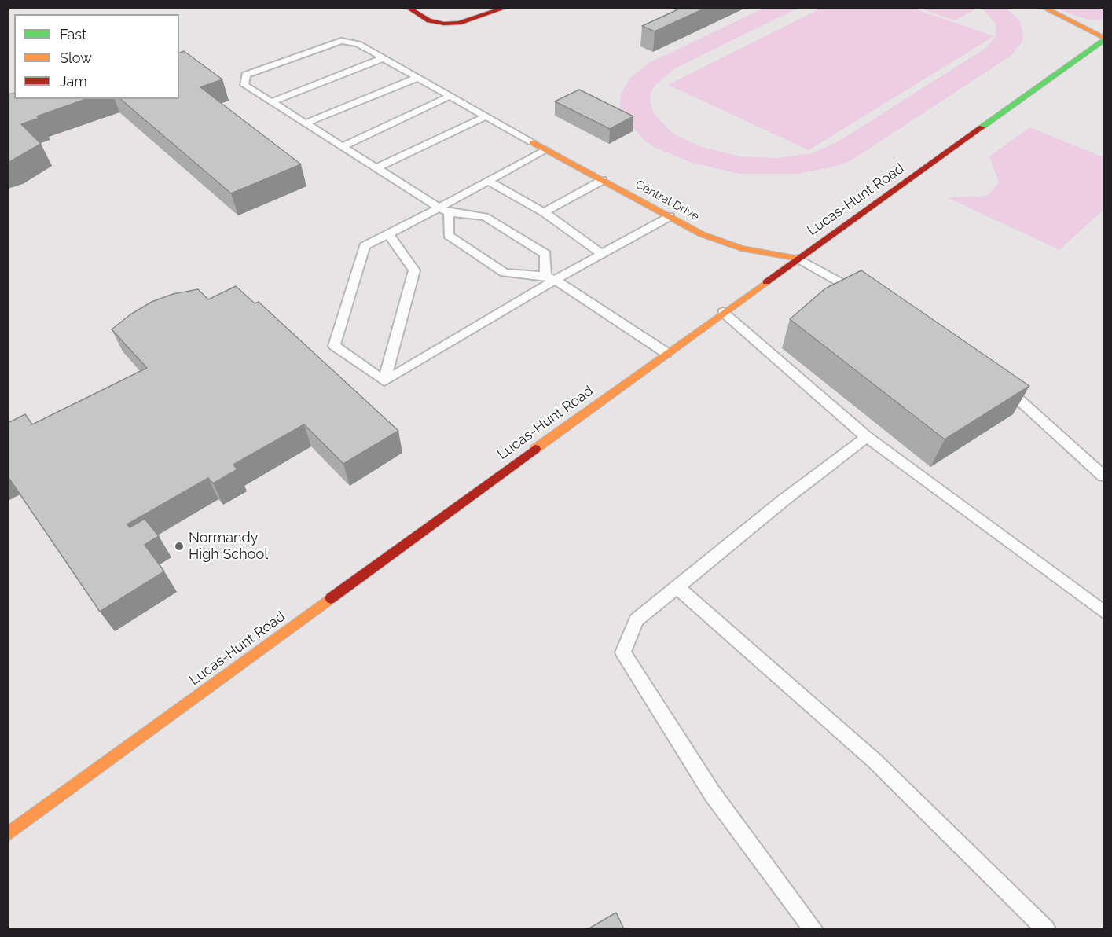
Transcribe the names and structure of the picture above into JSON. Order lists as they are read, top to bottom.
{
  "streets": {
    "main road": ["Lucas-Hunt Road", "Central Drive"]
  },
  "crossings": [
    ["Lucas-Hunt Road", "Central Drive"]
  ],
  "places": ["Normandy High School"],
  "legend": ["Fast", "Slow", "Jam"]
}
